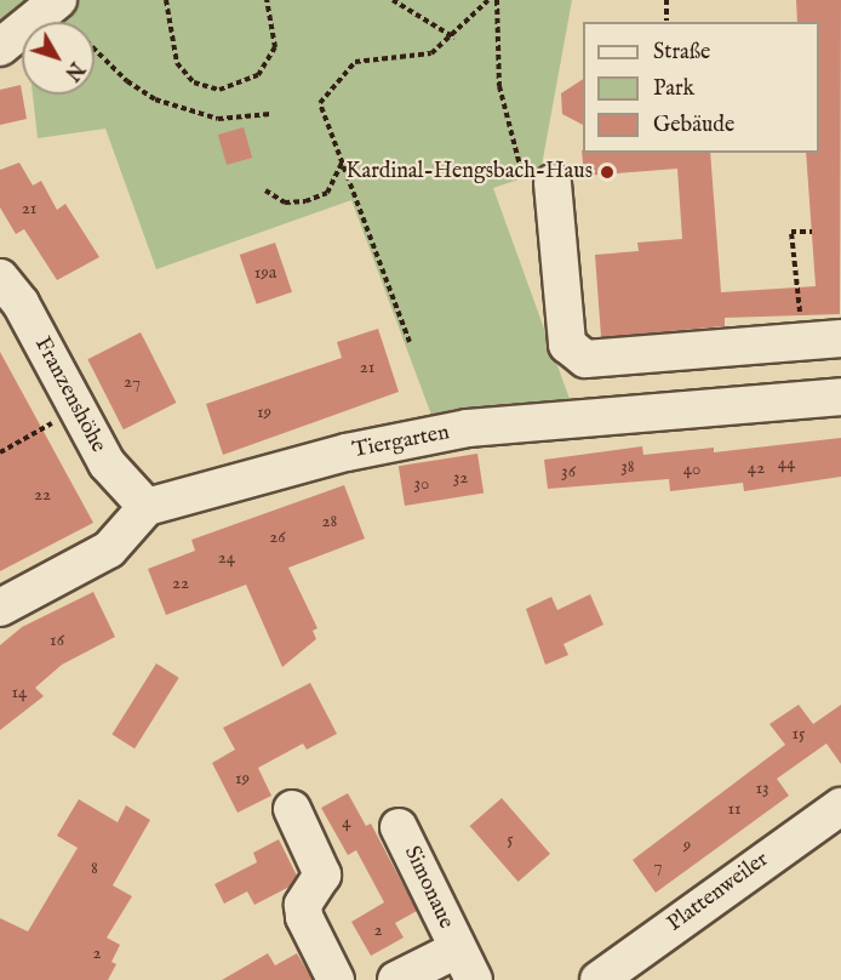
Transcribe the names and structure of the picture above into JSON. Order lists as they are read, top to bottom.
{
  "streets": {
    "street": [
      "Franzenshöhe",
      "Tiergarten",
      "Simonaue",
      "Plattenweiler"
    ]
  },
  "crossings": [
    ["Franzenshöhe", "Tiergarten"]
  ],
  "places": ["Kardinal-Hengsbach-Haus"],
  "house_numbers": [
    "21",
    "19a",
    "21",
    "27",
    "19",
    "44",
    "38",
    "42",
    "40",
    "36",
    "32",
    "30",
    "22",
    "28",
    "26",
    "24",
    "22",
    "16",
    "14",
    "15",
    "19",
    "13",
    "11",
    "4",
    "5",
    "9",
    "7",
    "8",
    "2",
    "2"
  ],
  "legend": ["Straße", "Park", "Gebäude"],
  "north": "bottom right"
}
